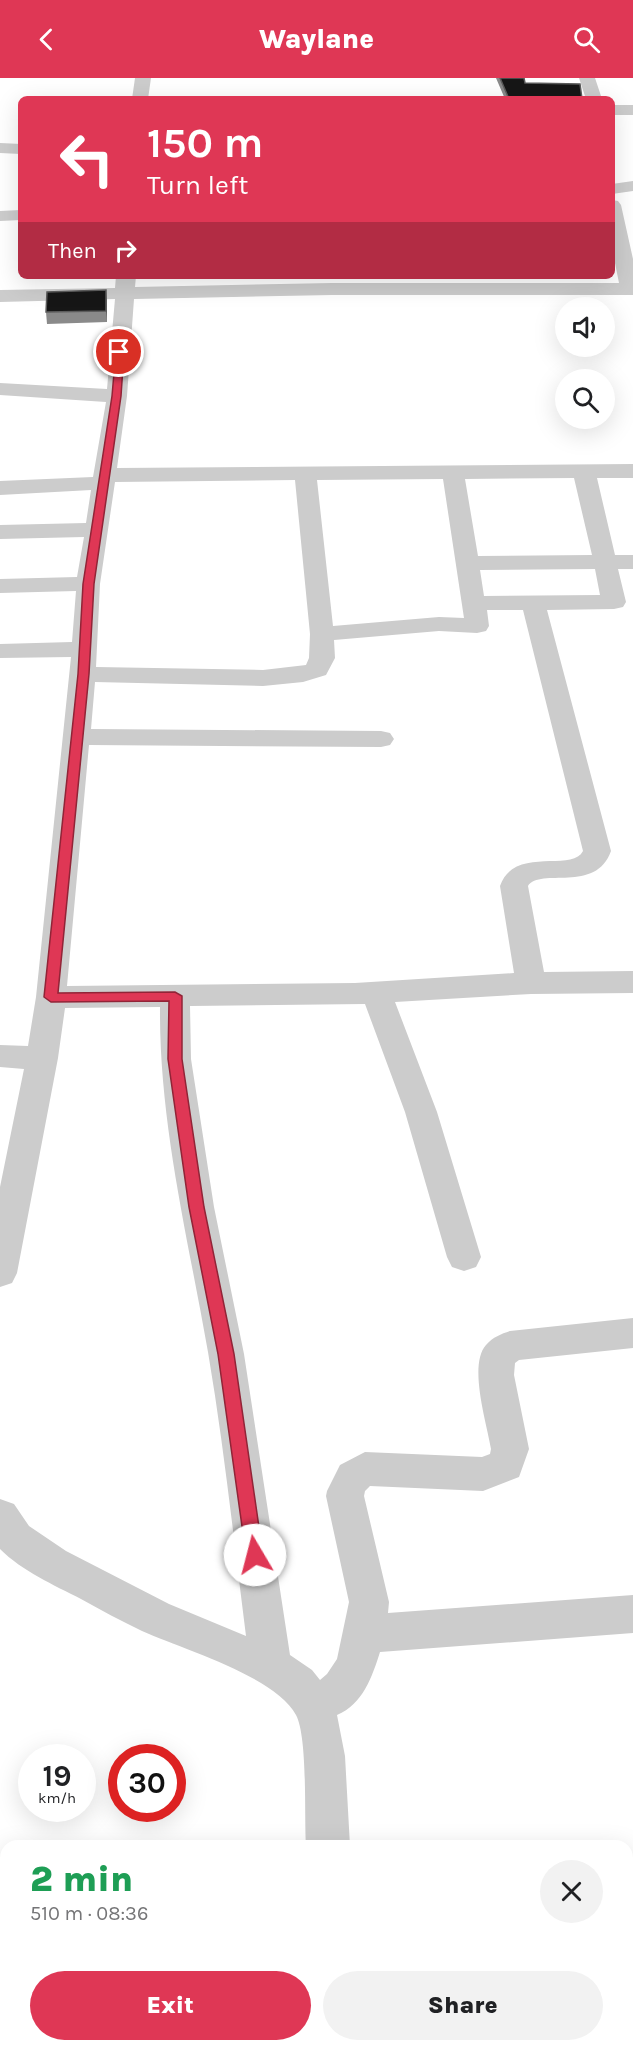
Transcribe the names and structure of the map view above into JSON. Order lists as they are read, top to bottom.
{
  "page": {
    "header": "Waylane",
    "turn": ["150 m", "Turn left"],
    "then": "Then",
    "speed": "19 km/h",
    "limit": "30",
    "heading": ["2 min", "510 m · 08:36"],
    "buttons": ["Exit", "Share"]
  }
}
